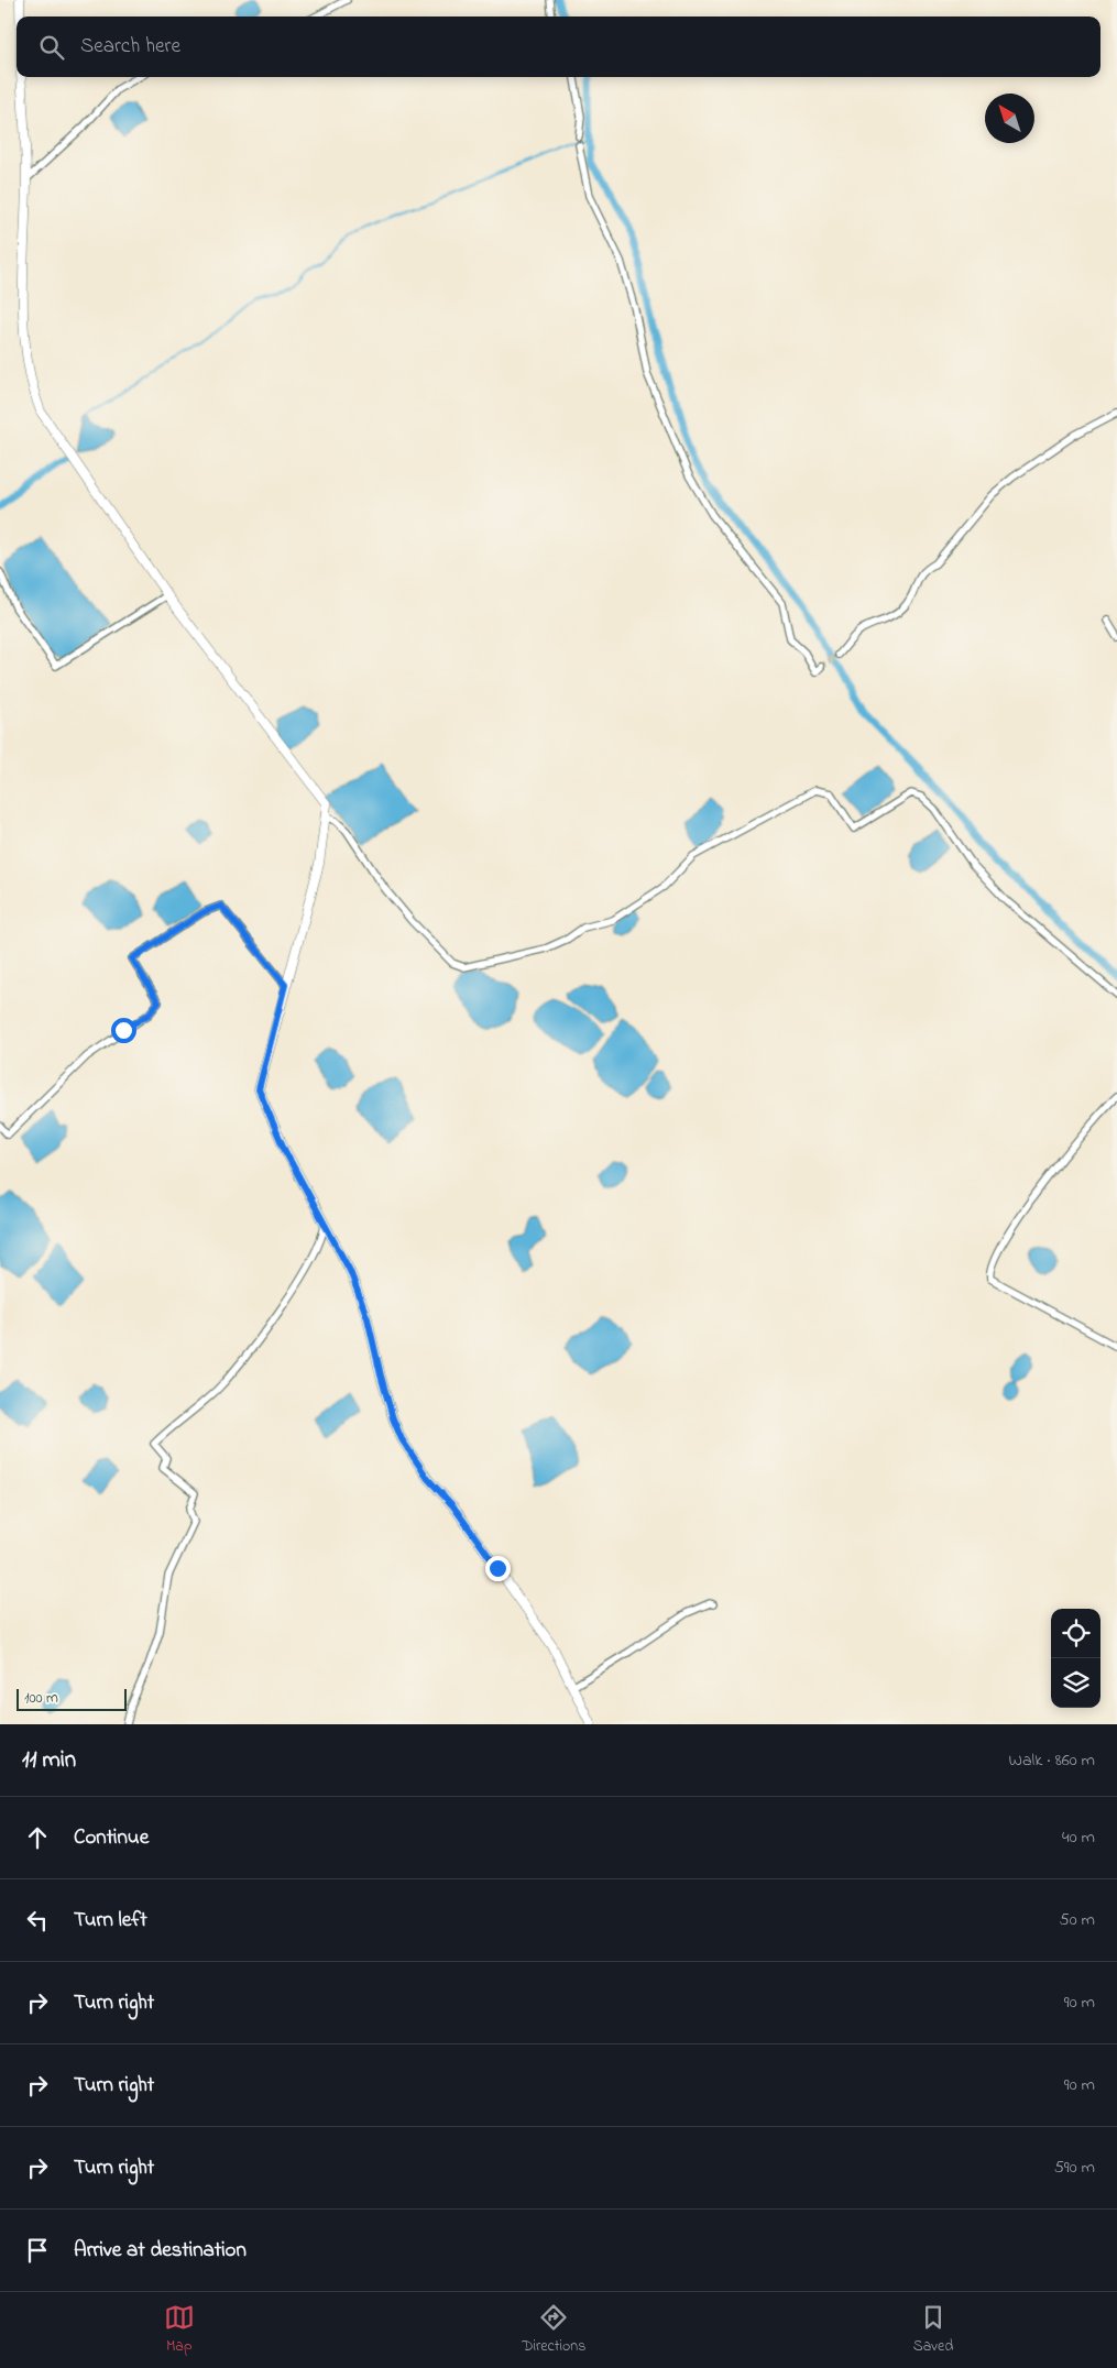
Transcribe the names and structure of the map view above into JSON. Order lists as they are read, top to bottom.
{
  "scale_bar": "100 m",
  "north": "top left",
  "page": {
    "search": "Search here",
    "scale": "100 m",
    "heading": ["11 min", "Walk · 860 m"],
    "list": [
      ["Continue", "40 m"],
      ["Turn left", "50 m"],
      ["Turn right", "90 m"],
      ["Turn right", "90 m"],
      ["Turn right", "590 m"],
      "Arrive at destination"
    ],
    "nav": ["Map", "Directions", "Saved"]
  }
}
